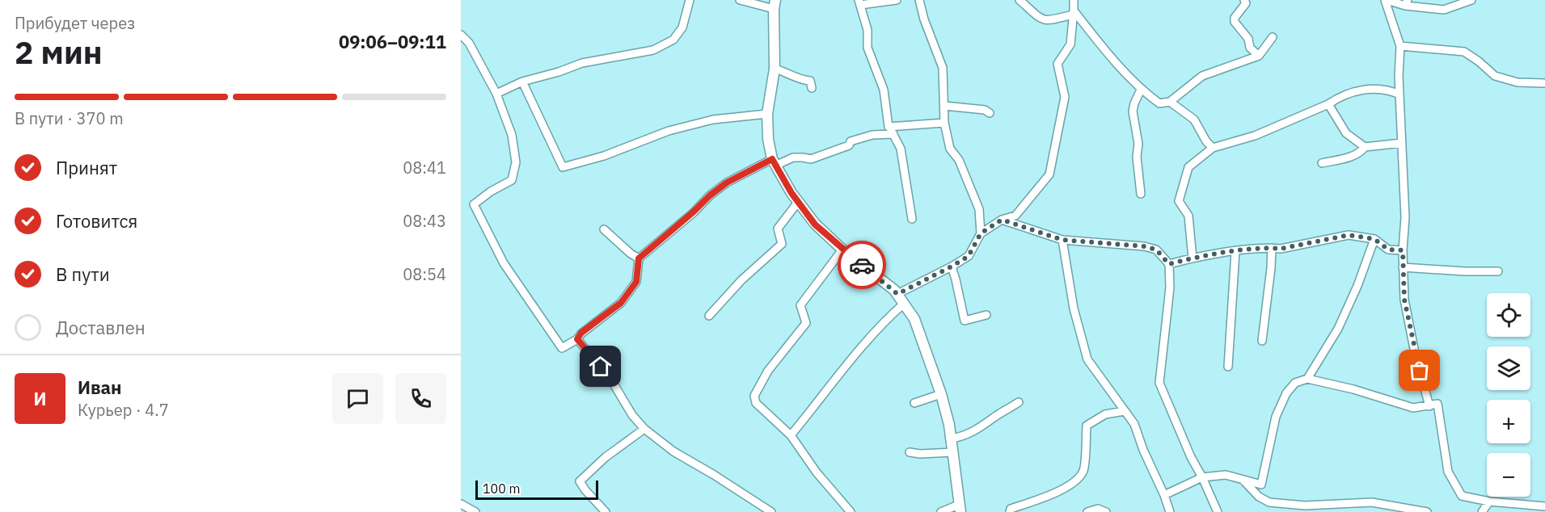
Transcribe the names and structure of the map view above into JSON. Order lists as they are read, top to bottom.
{
  "scale_bar": "100 m",
  "page": {
    "heading": ["2 мин", "Прибудет через", "09:06–09:11"],
    "panel": ["Иван", "Курьер · 4.7"],
    "bar": "В пути · 370 m",
    "list": [
      ["Принят", "08:41"],
      ["Готовится", "08:43"],
      ["В пути", "08:54"],
      "Доставлен"
    ],
    "map_buttons": ["+", "−"],
    "round": "И",
    "scale": "100 m"
  }
}
